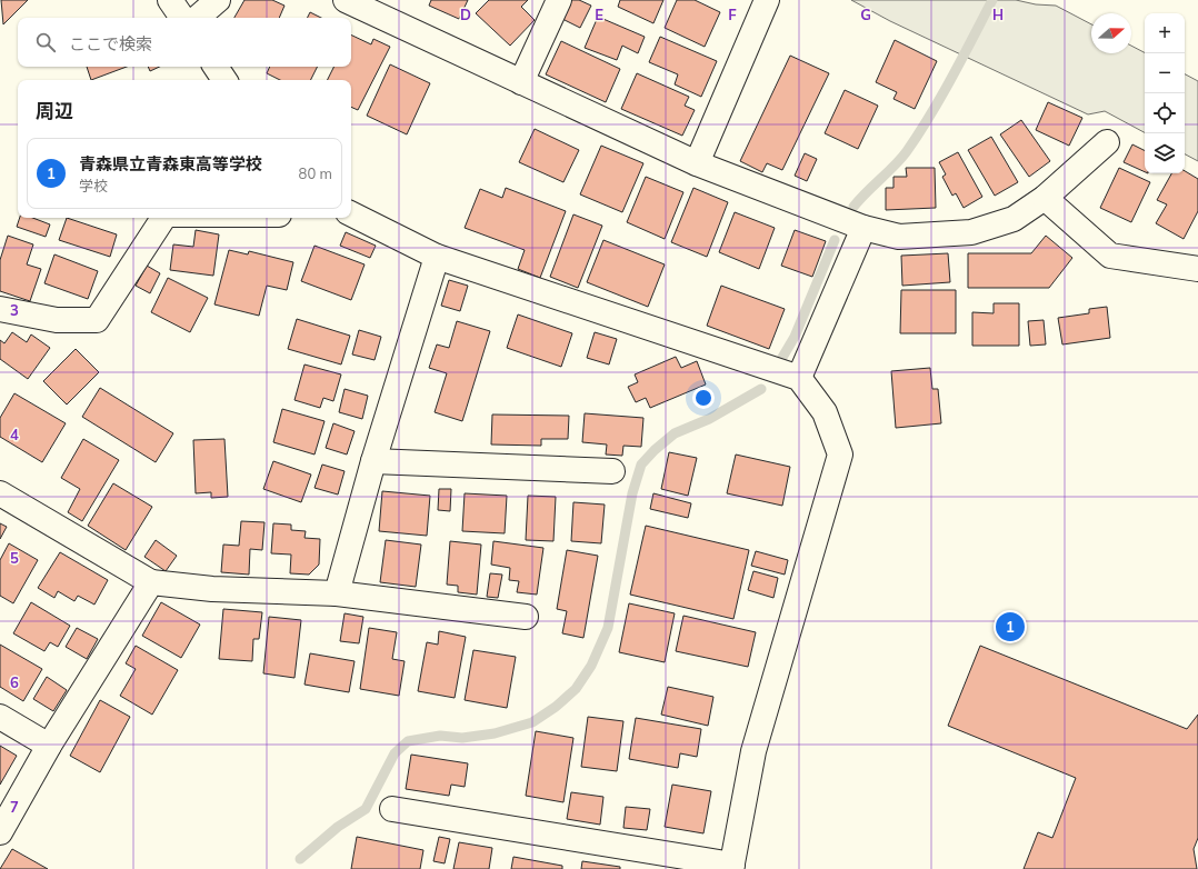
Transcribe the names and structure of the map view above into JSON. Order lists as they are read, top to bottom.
{
  "north": "right",
  "page": {
    "map_buttons": ["+", "−"],
    "search": "ここで検索",
    "heading": "周辺",
    "list": [
      {
        "mark": "1",
        "name": "青森県立青森東高等学校",
        "note": "学校",
        "value": "80 m"
      }
    ],
    "pins": "1"
  },
  "grid": {
    "columns": [
      "D",
      "E",
      "F",
      "G",
      "H"
    ],
    "rows": [
      "3",
      "4",
      "5",
      "6",
      "7"
    ]
  }
}
